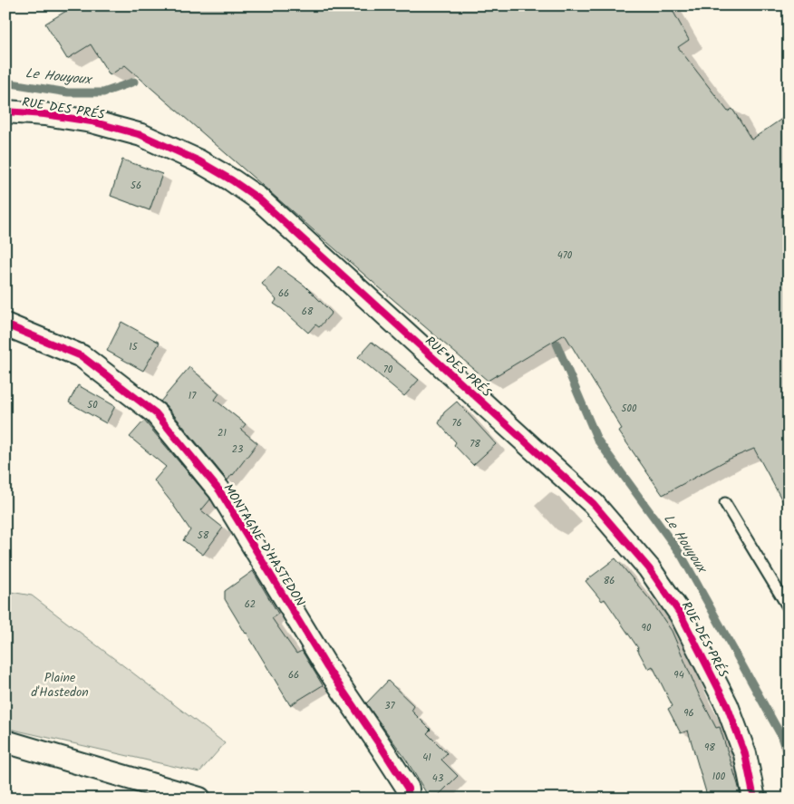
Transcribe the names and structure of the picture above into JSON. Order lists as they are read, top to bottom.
{
  "streets": {
    "street": ["RUE DES PRÉS", "MONTAGNE D'HASTEDON"]
  },
  "water": ["Le Houyoux"],
  "parks": ["Plaine d'Hastedon"],
  "house_numbers": [
    "56",
    "470",
    "66",
    "68",
    "15",
    "70",
    "17",
    "50",
    "500",
    "76",
    "21",
    "78",
    "23",
    "58",
    "86",
    "62",
    "90",
    "66",
    "94",
    "37",
    "96",
    "98",
    "41",
    "100",
    "43"
  ]
}
